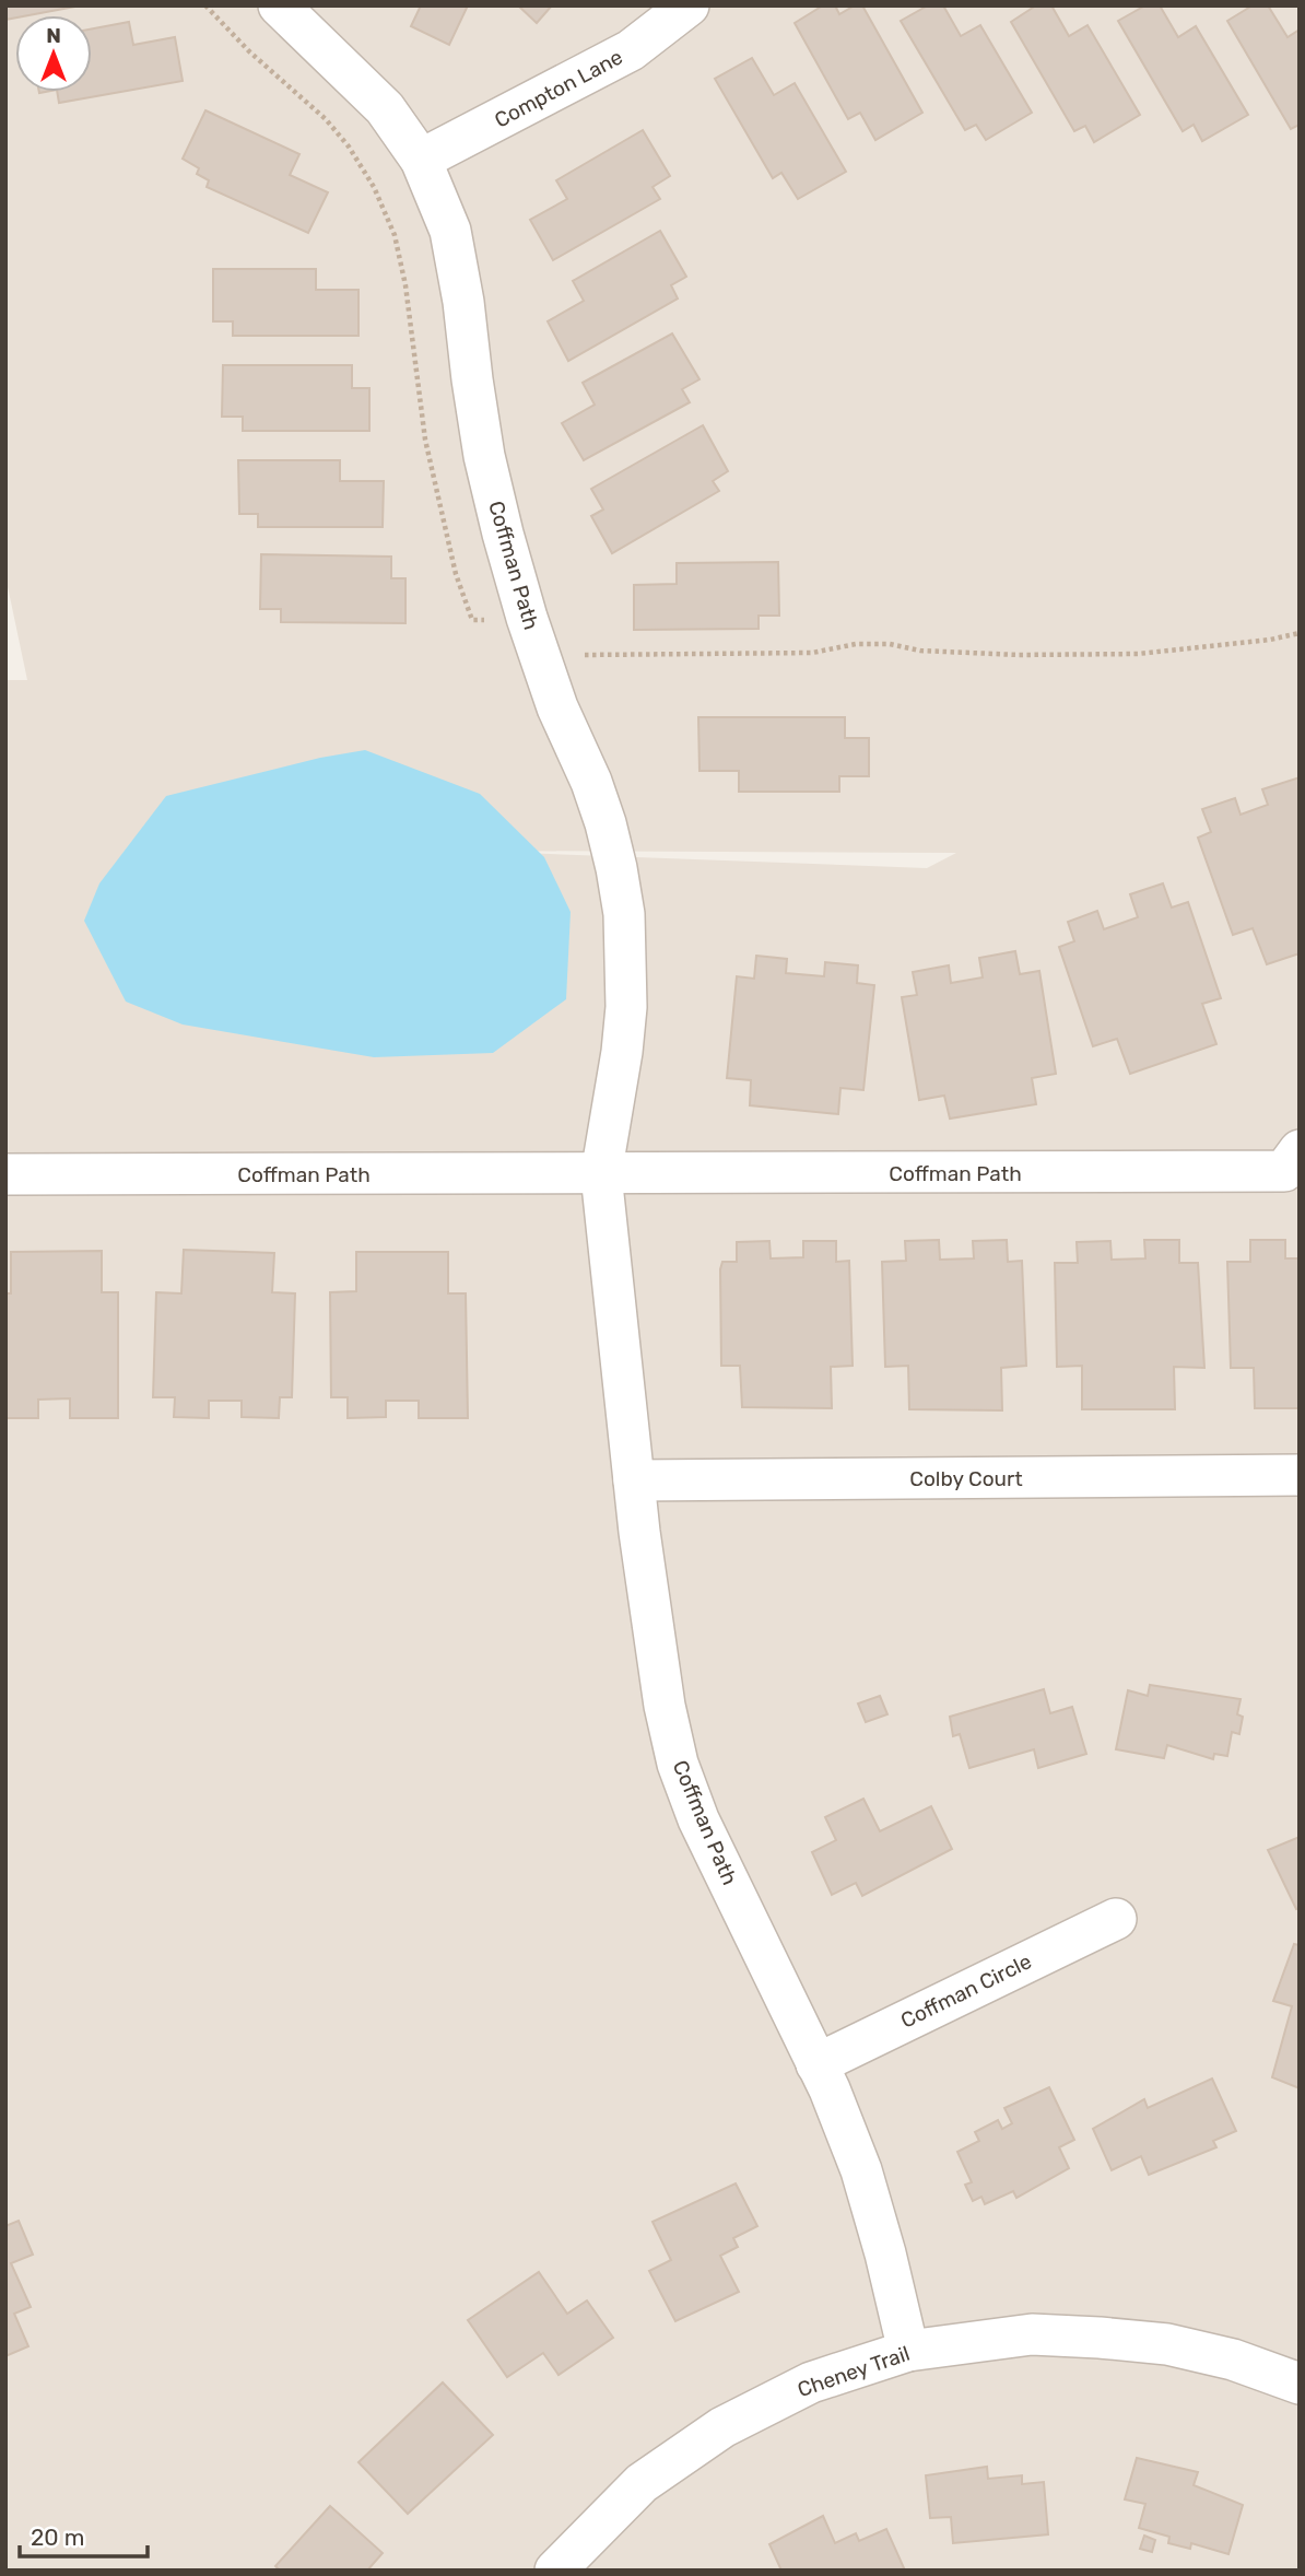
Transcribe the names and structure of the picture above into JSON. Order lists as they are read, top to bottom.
{
  "streets": {
    "street": [
      "Compton Lane",
      "Coffman Path",
      "Colby Court",
      "Coffman Circle",
      "Cheney Trail"
    ]
  },
  "crossings": [
    ["Compton Lane", "Coffman Path"],
    ["Coffman Path", "Colby Court"],
    ["Coffman Path", "Coffman Circle"],
    ["Coffman Path", "Cheney Trail"]
  ],
  "scale_bar": "20 m",
  "north": "top"
}
